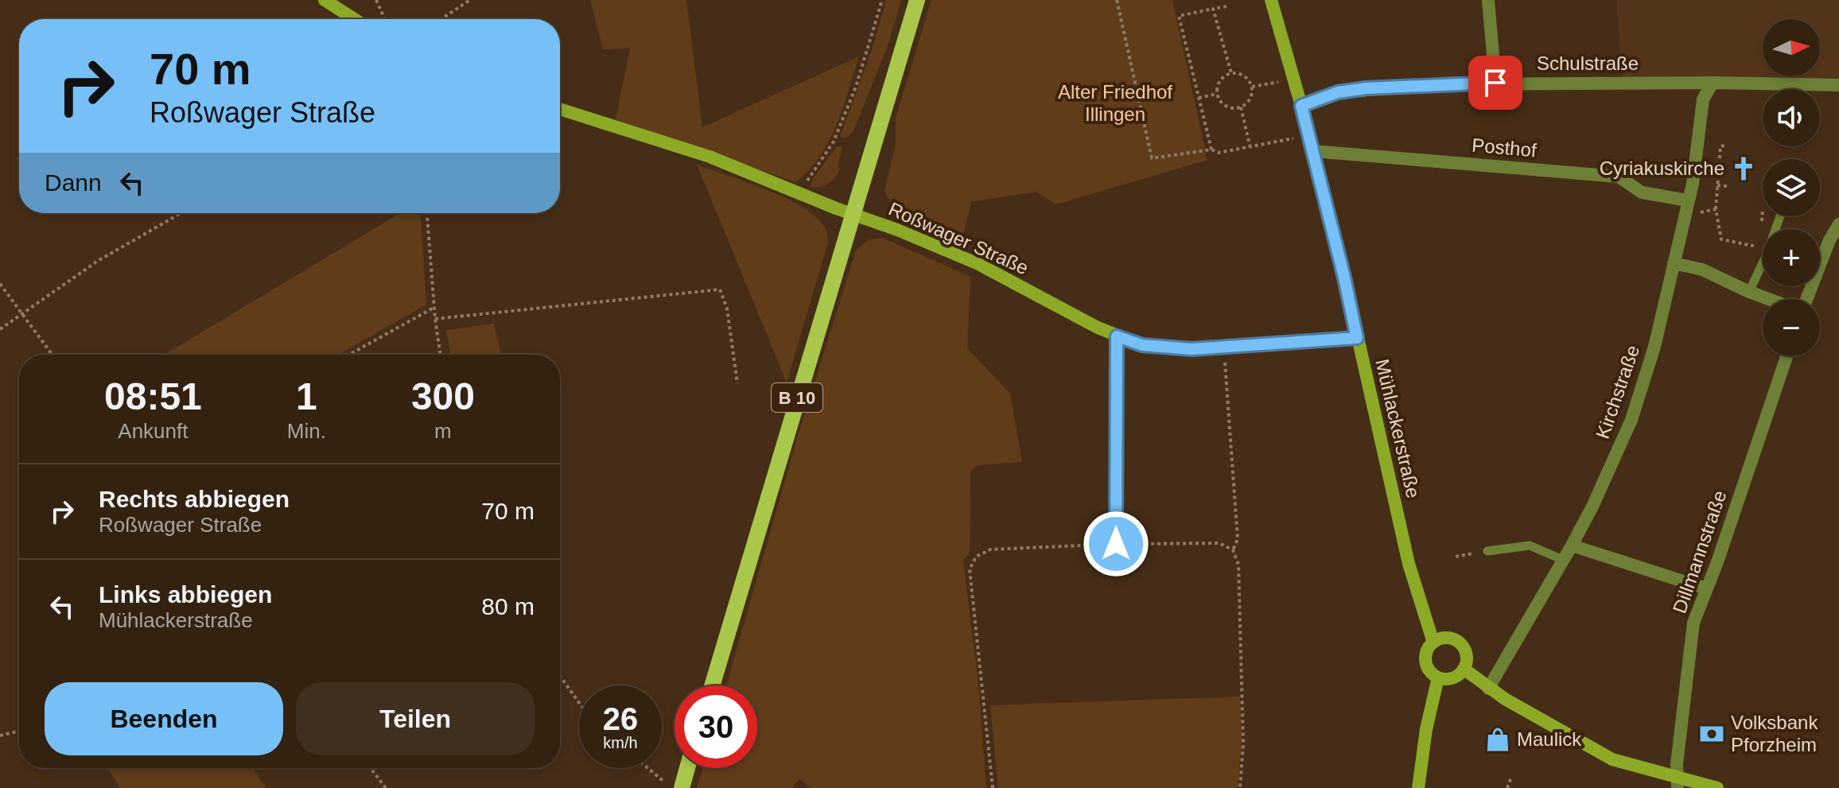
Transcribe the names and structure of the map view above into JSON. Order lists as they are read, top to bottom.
{
  "streets": {
    "main road": ["B 10"],
    "street": [
      "Schulstraße",
      "Posthof",
      "Roßwager Straße",
      "Kirchstraße",
      "Mühlackerstraße",
      "Dillmannstraße"
    ]
  },
  "crossings": [
    ["Schulstraße", "Kirchstraße"],
    ["Schulstraße", "Mühlackerstraße"],
    ["Posthof", "Kirchstraße"],
    ["Posthof", "Mühlackerstraße"],
    ["Roßwager Straße", "B 10"],
    ["Roßwager Straße", "Mühlackerstraße"]
  ],
  "parks": ["Alter Friedhof Illingen"],
  "places": {
    "church": ["Cyriakuskirche"],
    "bank": ["Volksbank Pforzheim"],
    "shop": ["Maulick"]
  },
  "north": "right",
  "page": {
    "map_buttons": ["+", "−"],
    "turn": ["70 m", "Roßwager Straße"],
    "then": "Dann",
    "eta": [
      "08:51",
      "Ankunft",
      "1",
      "Min.",
      "300",
      "m"
    ],
    "list": [
      {
        "name": "Rechts abbiegen",
        "note": "Roßwager Straße",
        "value": "70 m"
      },
      {
        "name": "Links abbiegen",
        "note": "Mühlackerstraße",
        "value": "80 m"
      }
    ],
    "buttons": ["Beenden", "Teilen"],
    "speed": "26 km/h",
    "limit": "30"
  }
}
